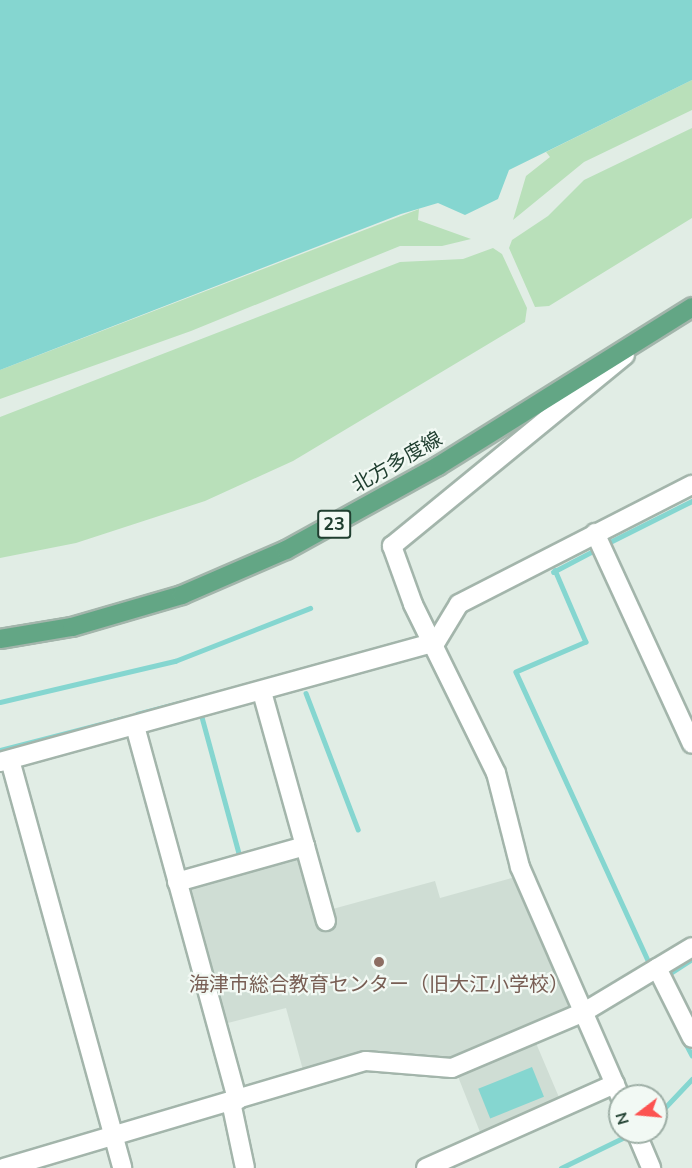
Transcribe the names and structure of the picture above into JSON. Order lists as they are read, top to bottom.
{
  "streets": {
    "main road": ["北方多度線", "23"]
  },
  "places": ["海津市総合教育センター（旧大江小学校）"],
  "north": "left"
}
